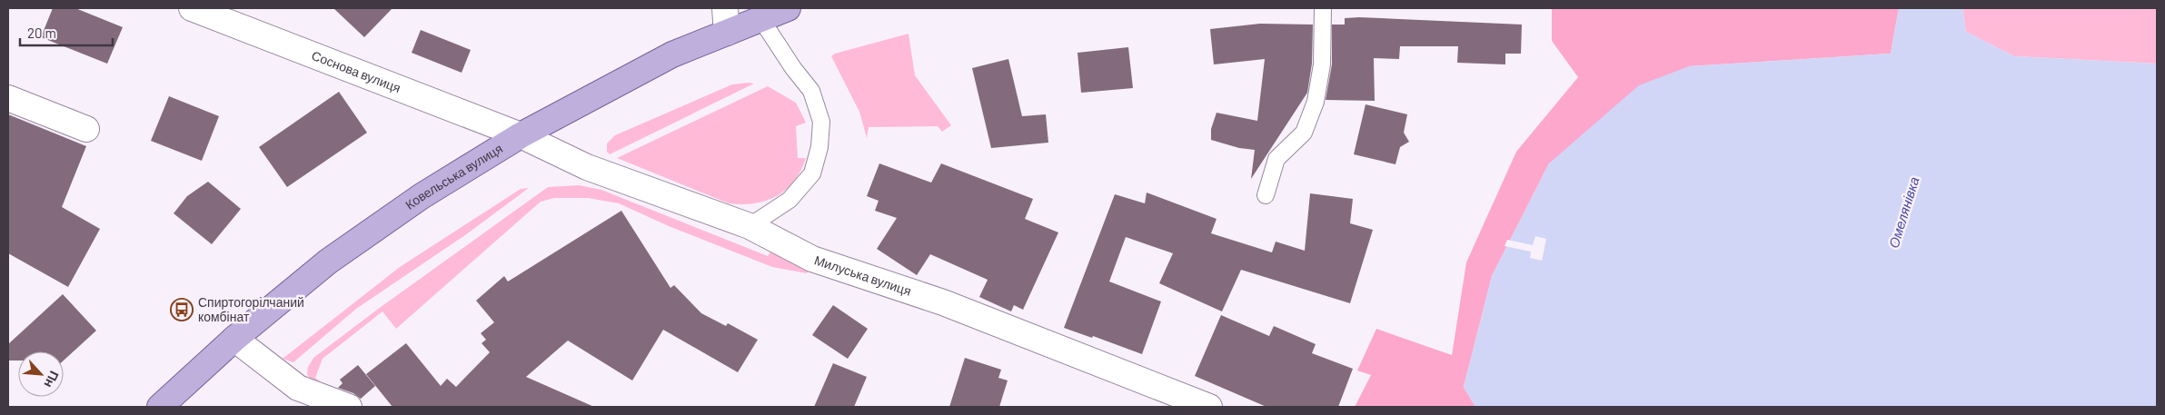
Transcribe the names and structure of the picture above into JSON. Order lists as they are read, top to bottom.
{
  "streets": {
    "main road": ["Ковельська вулиця"],
    "street": ["Соснова вулиця", "Милуська вулиця"]
  },
  "crossings": [
    ["Соснова вулиця", "Ковельська вулиця"],
    ["Соснова вулиця", "Милуська вулиця"],
    ["Ковельська вулиця", "Милуська вулиця"]
  ],
  "water": ["Омелянівка"],
  "places": {
    "bus stop": ["Спиртогорілчаний комбінат"]
  },
  "scale_bar": "20 m",
  "north": "bottom right"
}
